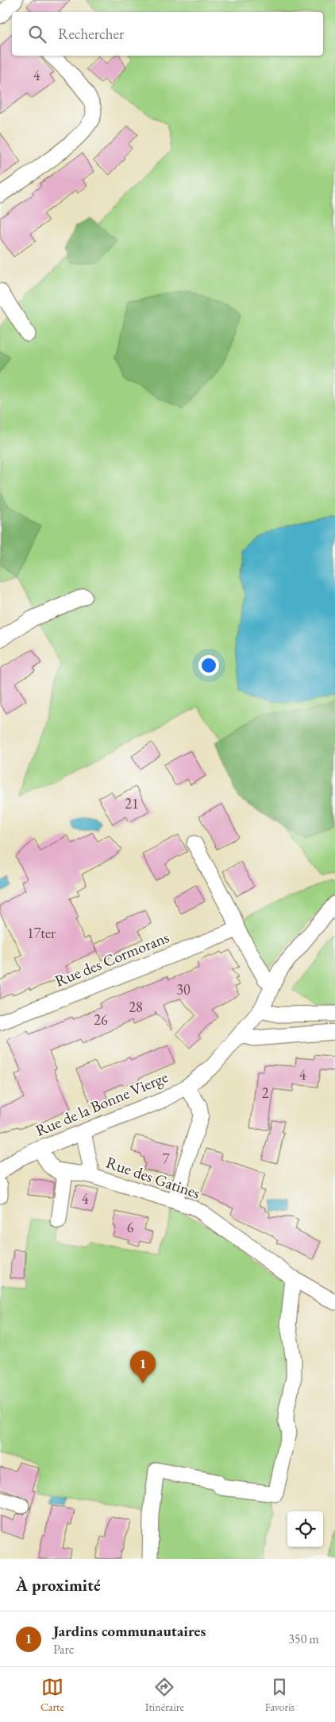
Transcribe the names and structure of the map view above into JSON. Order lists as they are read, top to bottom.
{
  "streets": {
    "street": ["Rue des Cormorans", "Rue de la Bonne Vierge", "Rue des Gatines"]
  },
  "crossings": [
    ["Rue de la Bonne Vierge", "Rue des Gatines"]
  ],
  "house_numbers": [
    "4",
    "21",
    "17ter",
    "30",
    "28",
    "26",
    "4",
    "2",
    "7",
    "4",
    "6"
  ],
  "page": {
    "search": "Rechercher",
    "pins": "1",
    "heading": "À proximité",
    "list": [
      {
        "mark": "1",
        "name": "Jardins communautaires",
        "note": "Parc",
        "value": "350 m"
      }
    ],
    "nav": ["Carte", "Itinéraire", "Favoris"]
  }
}
